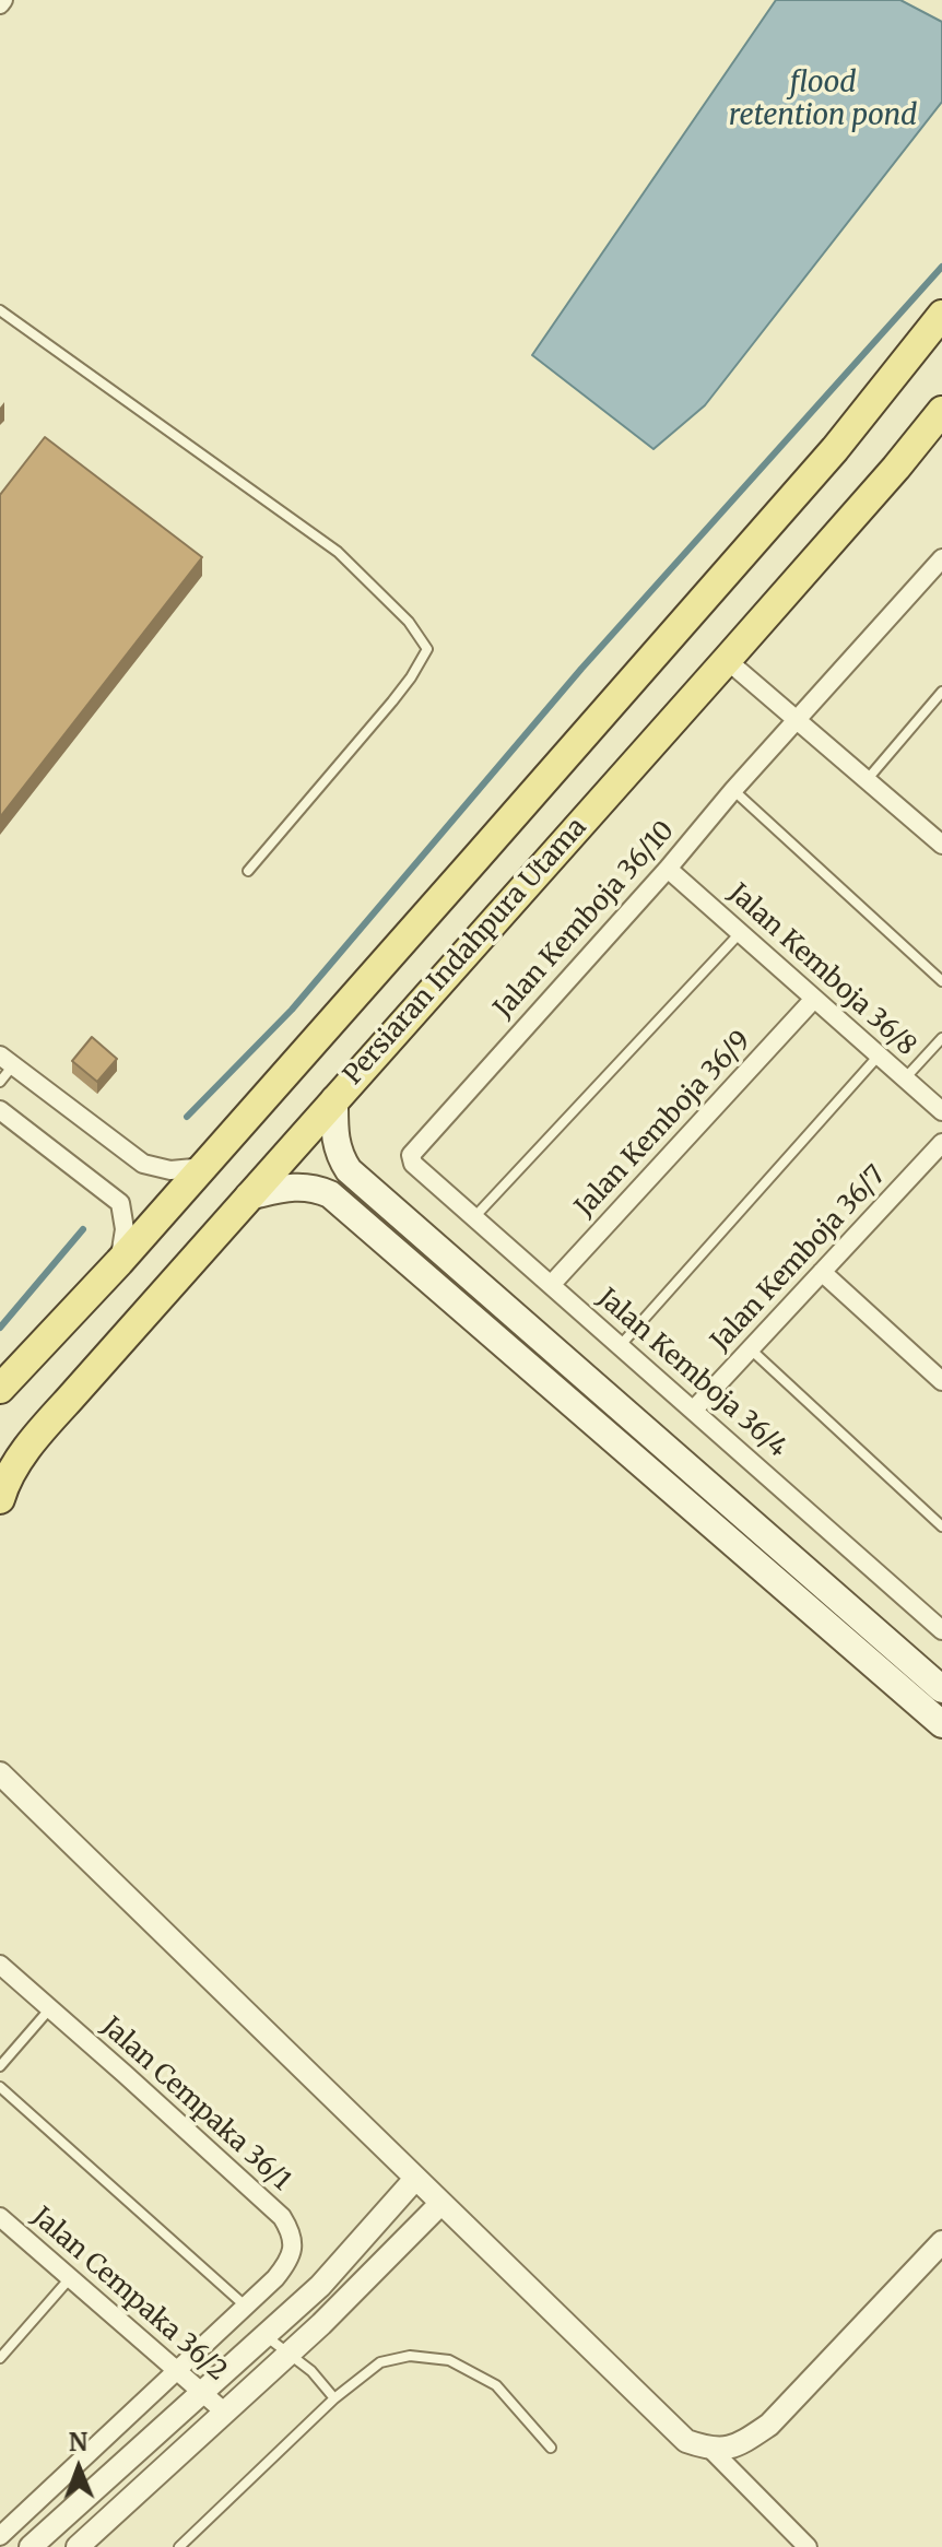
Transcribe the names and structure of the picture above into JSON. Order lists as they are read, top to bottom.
{
  "streets": {
    "main road": ["Persiaran Indahpura Utama"],
    "street": [
      "Jalan Kemboja 36/10",
      "Jalan Kemboja 36/8",
      "Jalan Kemboja 36/9",
      "Jalan Kemboja 36/7",
      "Jalan Kemboja 36/4",
      "Jalan Cempaka 36/1",
      "Jalan Cempaka 36/2"
    ]
  },
  "crossings": [
    ["Jalan Kemboja 36/10", "Jalan Kemboja 36/8"],
    ["Jalan Kemboja 36/10", "Jalan Kemboja 36/4"],
    ["Jalan Kemboja 36/8", "Jalan Kemboja 36/9"],
    ["Jalan Kemboja 36/9", "Jalan Kemboja 36/4"],
    ["Jalan Kemboja 36/7", "Jalan Kemboja 36/4"],
    ["Jalan Cempaka 36/1", "Jalan Cempaka 36/2"]
  ],
  "water": ["flood retention pond"],
  "north": "top"
}
